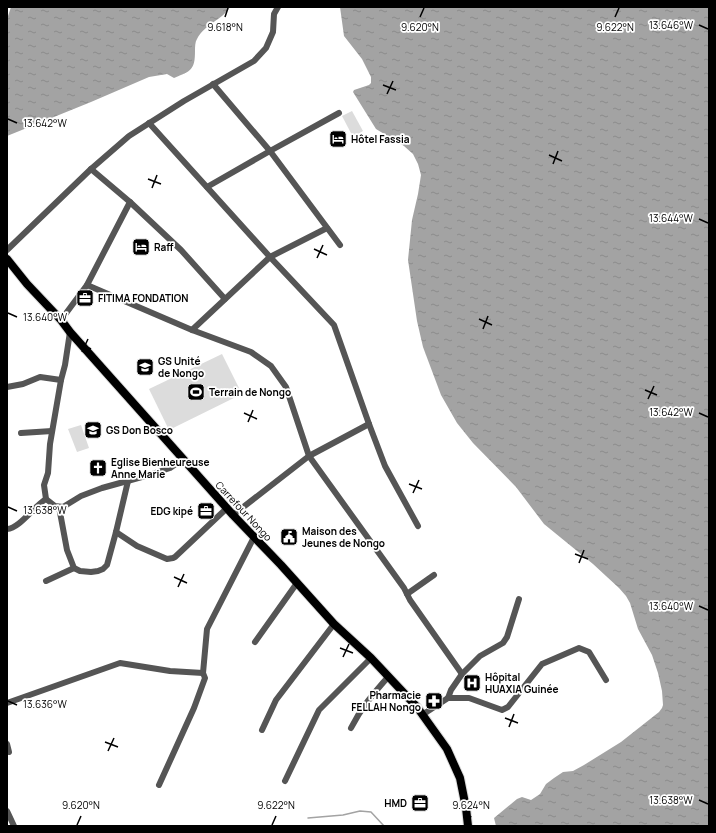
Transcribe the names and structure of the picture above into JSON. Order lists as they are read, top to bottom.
{
  "streets": {
    "main road": ["Carrefour Nongo"]
  },
  "places": {
    "hotel": ["Hôtel Fassia", "Raff"],
    "office": ["FITIMA FONDATION", "EDG kipé", "HMD"],
    "school or university": ["GS Unité de Nongo", "GS Don Bosco"],
    "sports": ["Terrain de Nongo"],
    "church": ["Eglise Bienheureuse Anne Marie"],
    "public building": ["Maison des Jeunes de Nongo"],
    "hospital": ["Hôpital HUAXIA Guinée"],
    "pharmacy": ["Pharmacie FELLAH Nongo"]
  },
  "coordinates": [
    "13.646°W",
    "9.618°N",
    "9.620°N",
    "9.622°N",
    "13.642°W",
    "13.644°W",
    "13.640°W",
    "13.638°W",
    "13.636°W",
    "9.624°N"
  ]
}
